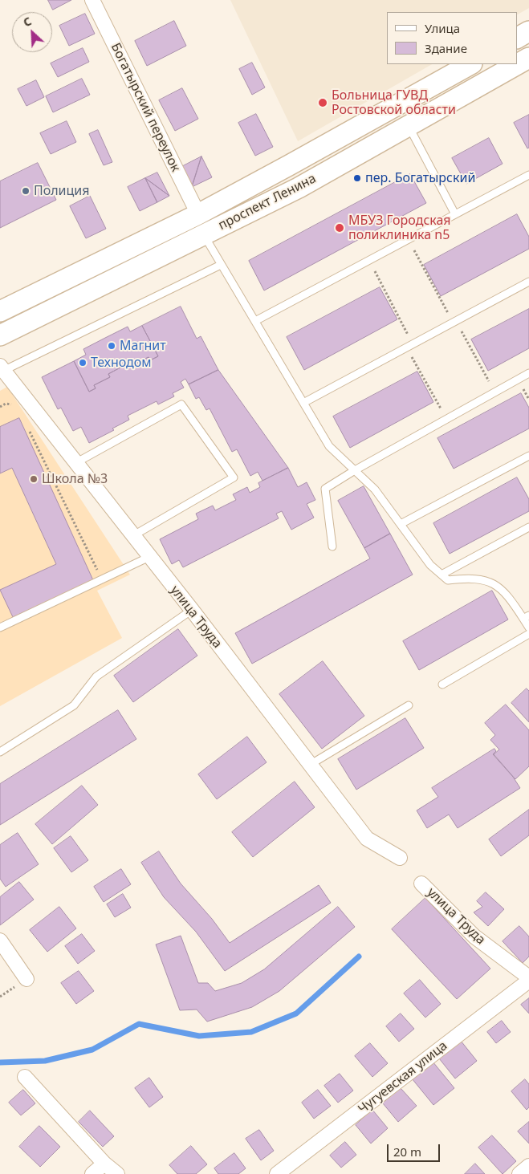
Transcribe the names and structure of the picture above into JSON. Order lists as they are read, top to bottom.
{
  "streets": {
    "main road": ["проспект Ленина"],
    "street": ["Богатырский переулок", "улица Труда", "Чугуевская улица"]
  },
  "crossings": [
    ["Богатырский переулок", "проспект Ленина"],
    ["улица Труда", "Чугуевская улица"]
  ],
  "places": [
    "Больница ГУВД Ростовской области",
    "пер. Богатырский",
    "Полиция",
    "МБУЗ Городская поликлиника n5",
    "Магнит",
    "Технодом",
    "Школа №3"
  ],
  "legend": ["Улица", "Здание"],
  "scale_bar": "20 m",
  "north": "top left"
}
